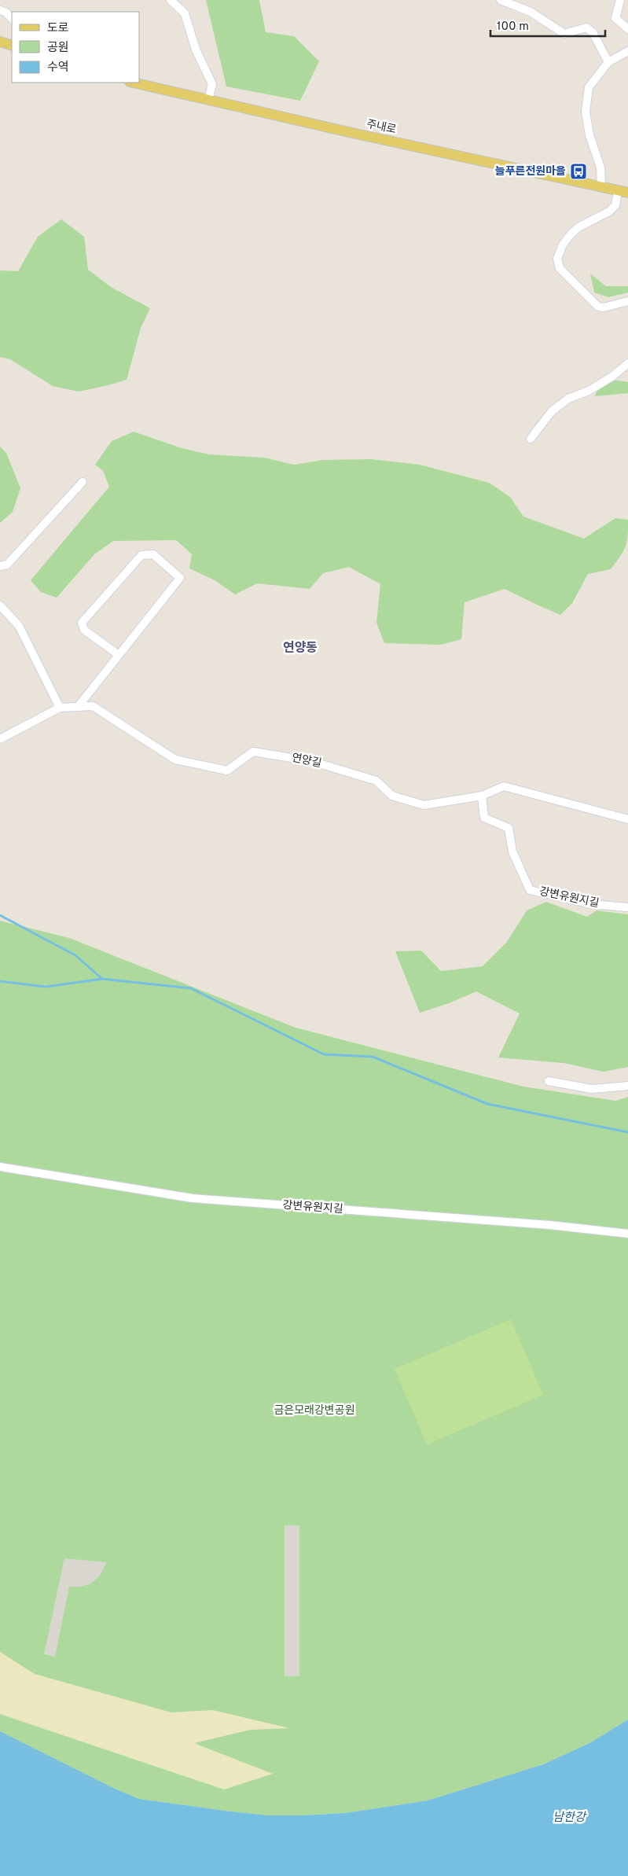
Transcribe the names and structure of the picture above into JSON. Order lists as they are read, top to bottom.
{
  "streets": {
    "main road": ["주내로"],
    "street": ["연양길", "강변유원지길"]
  },
  "crossings": [
    ["연양길", "강변유원지길"]
  ],
  "districts": ["연양동"],
  "water": ["남한강"],
  "parks": ["금은모래강변공원"],
  "places": {
    "bus stop": ["늘푸른전원마을"]
  },
  "legend": ["도로", "공원", "수역"],
  "scale_bar": "100 m"
}
